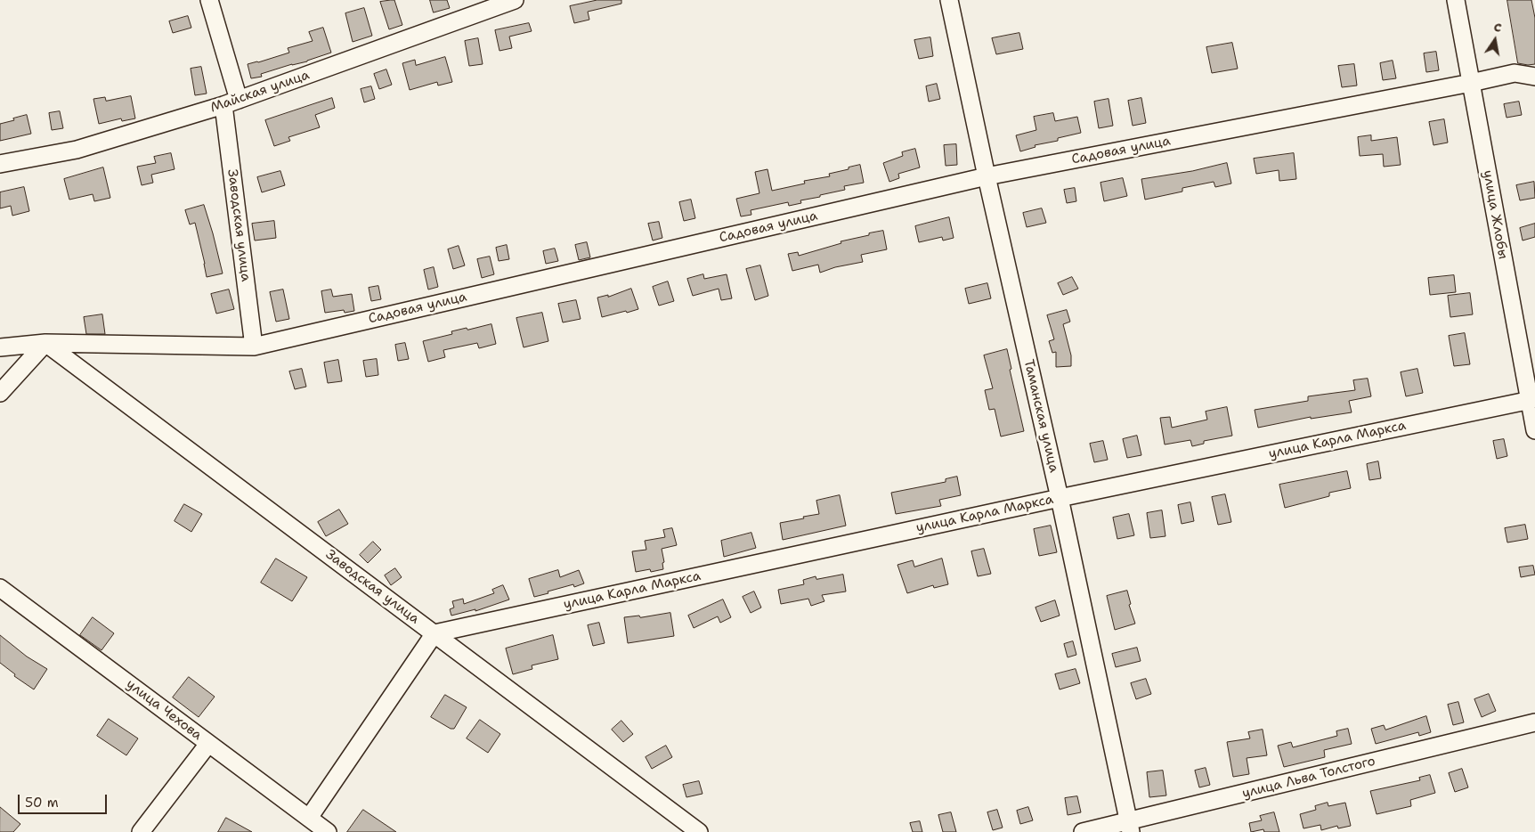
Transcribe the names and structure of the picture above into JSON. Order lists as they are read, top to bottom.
{
  "streets": {
    "street": [
      "Майская улица",
      "Садовая улица",
      "улица Жлобы",
      "Заводская улица",
      "Таманская улица",
      "улица Карла Маркса",
      "улица Чехова",
      "улица Льва Толстого"
    ]
  },
  "crossings": [
    ["Майская улица", "Заводская улица"],
    ["Садовая улица", "улица Жлобы"],
    ["Садовая улица", "Заводская улица"],
    ["Садовая улица", "Таманская улица"],
    ["улица Жлобы", "улица Карла Маркса"],
    ["Заводская улица", "улица Карла Маркса"],
    ["Таманская улица", "улица Карла Маркса"],
    ["Таманская улица", "улица Льва Толстого"]
  ],
  "scale_bar": "50 m",
  "north": "top"
}
